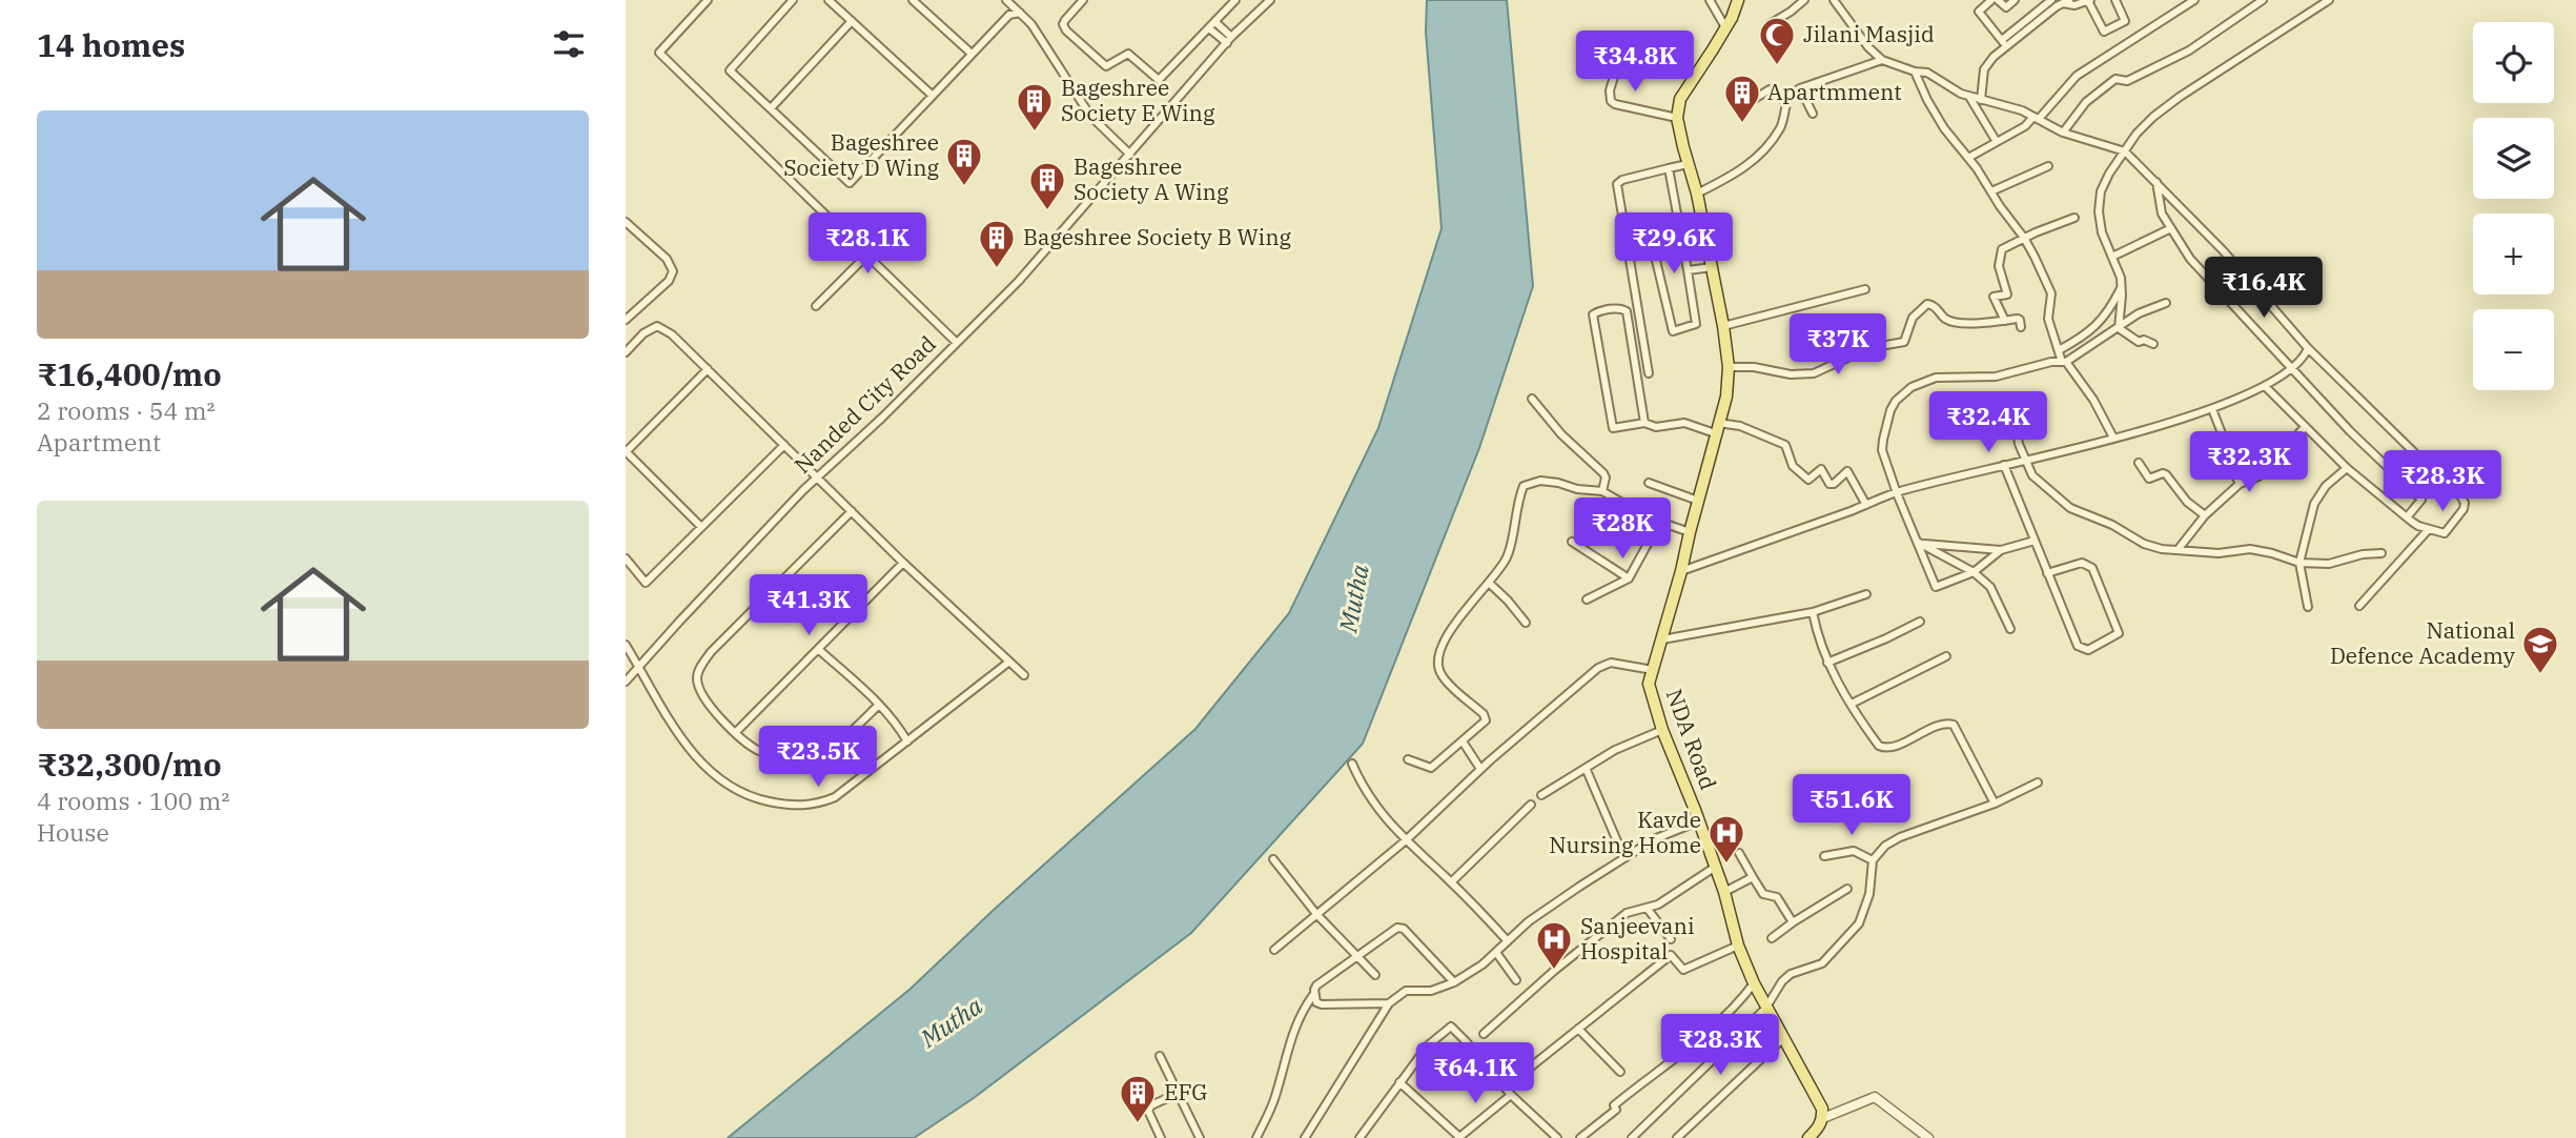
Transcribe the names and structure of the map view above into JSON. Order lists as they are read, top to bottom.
{
  "streets": {
    "main road": ["NDA Road"],
    "street": ["Nanded City Road"]
  },
  "water": ["Mutha"],
  "places": {
    "mosque": ["Jilani Masjid"],
    "building": [
      "Apartmment",
      "Bageshree Society E Wing",
      "Bageshree Society D Wing",
      "Bageshree Society A Wing",
      "Bageshree Society B Wing",
      "EFG"
    ],
    "school or university": ["National Defence Academy"],
    "hospital": ["Kavde Nursing Home", "Sanjeevani Hospital"]
  },
  "page": {
    "heading": "14 homes",
    "map_buttons": ["+", "−"],
    "price": [
      "₹34.8K",
      "₹28.1K",
      "₹29.6K",
      "₹16.4K",
      "₹37K",
      "₹32.4K",
      "₹32.3K",
      "₹28.3K",
      "₹28K",
      "₹41.3K",
      "₹23.5K",
      "₹51.6K",
      "₹28.3K",
      "₹64.1K"
    ],
    "list": [
      {
        "name": "₹16,400/mo",
        "note": "2 rooms · 54 m² · Apartment"
      },
      {
        "name": "₹32,300/mo",
        "note": "4 rooms · 100 m² · House"
      }
    ]
  }
}
